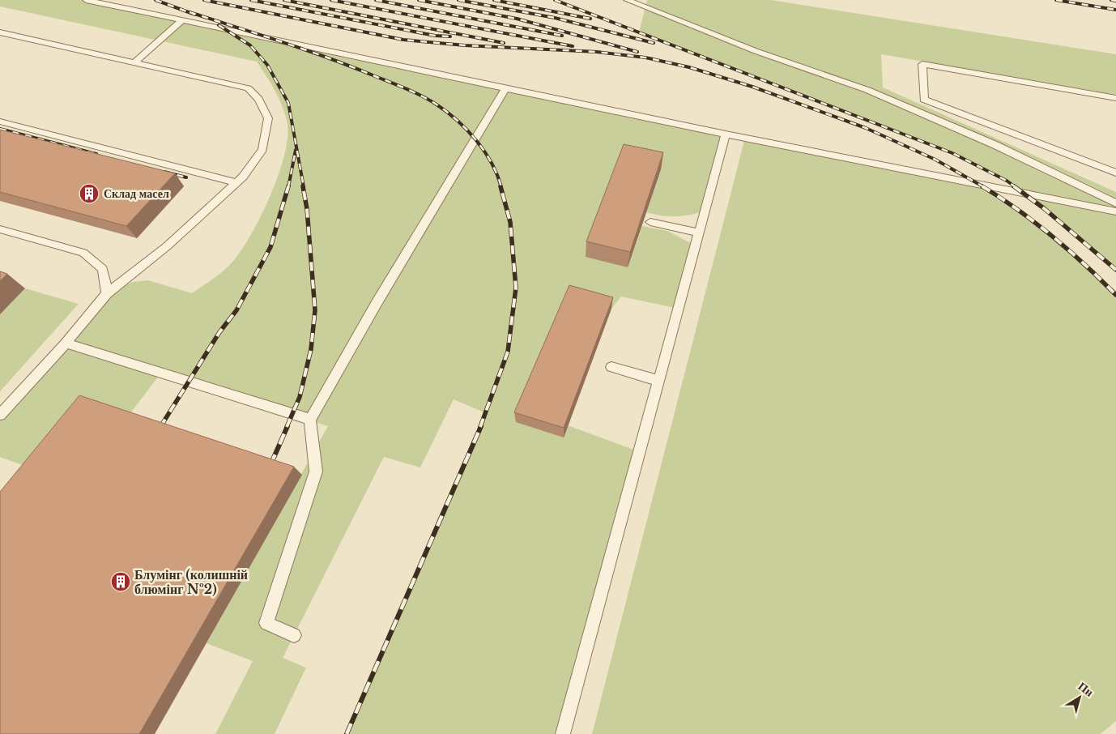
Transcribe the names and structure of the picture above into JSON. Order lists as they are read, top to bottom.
{
  "places": {
    "building": ["Склад масел", "Блумінг (колишній блюмінг №2)"]
  },
  "north": "top right"
}
